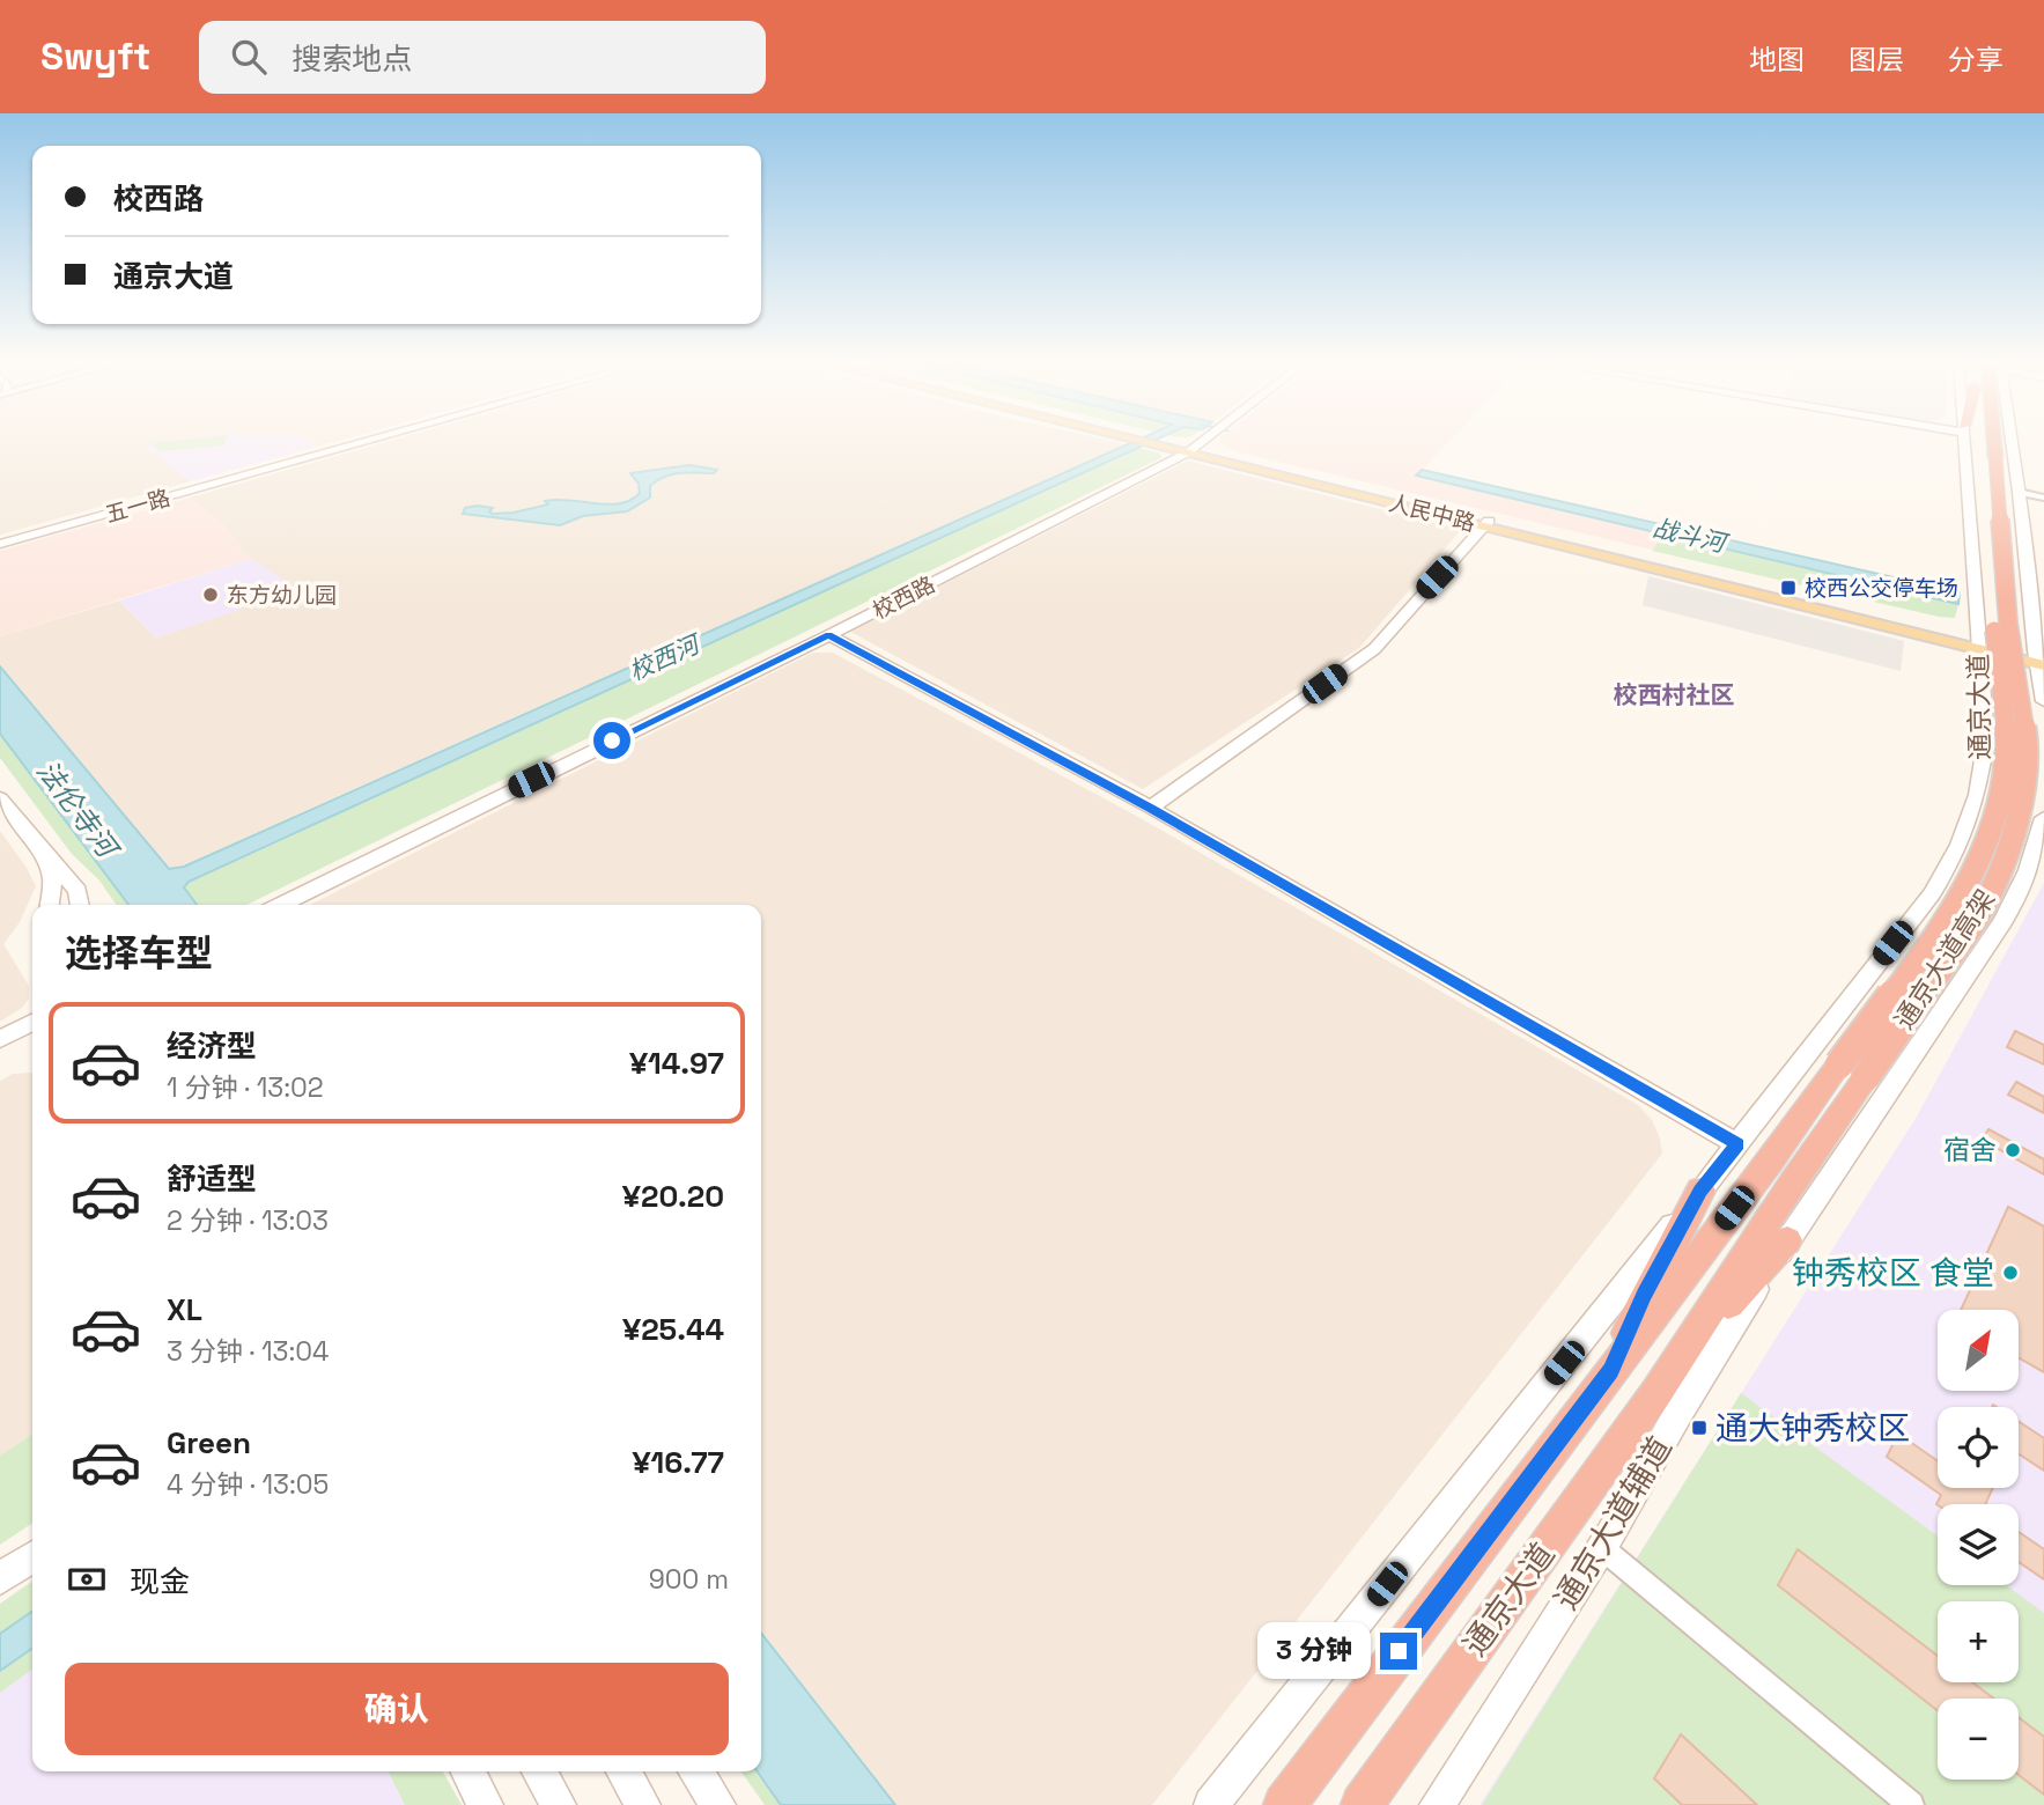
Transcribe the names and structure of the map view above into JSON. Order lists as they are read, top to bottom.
{
  "streets": {
    "highway": ["通京大道", "通京大道高架"],
    "main road": ["人民中路"],
    "street": ["五一路", "校西路", "通京大道辅道"]
  },
  "crossings": [
    ["人民中路", "校西路"],
    ["人民中路", "通京大道"],
    ["通京大道", "通京大道高架"]
  ],
  "districts": ["校西村社区"],
  "water": ["战斗河", "校西河", "法伦寺河"],
  "places": {
    "transit": ["校西公交停车场", "通大钟秀校区"],
    "other": ["东方幼儿园", "宿舍", "钟秀校区 食堂"]
  },
  "north": "top right",
  "page": {
    "header": "Swyft",
    "search": "搜索地点",
    "nav": ["地图", "图层", "分享"],
    "banner": ["校西路", "通京大道"],
    "heading": "选择车型",
    "list": [
      {
        "name": "经济型",
        "note": "1 分钟 · 13:02",
        "value": "¥14.97"
      },
      {
        "name": "舒适型",
        "note": "2 分钟 · 13:03",
        "value": "¥20.20"
      },
      {
        "name": "XL",
        "note": "3 分钟 · 13:04",
        "value": "¥25.44"
      },
      {
        "name": "Green",
        "note": "4 分钟 · 13:05",
        "value": "¥16.77"
      }
    ],
    "map_buttons": ["+", "−"],
    "pay": ["现金", "900 m"],
    "bubble": "3 分钟",
    "buttons": "确认"
  }
}
